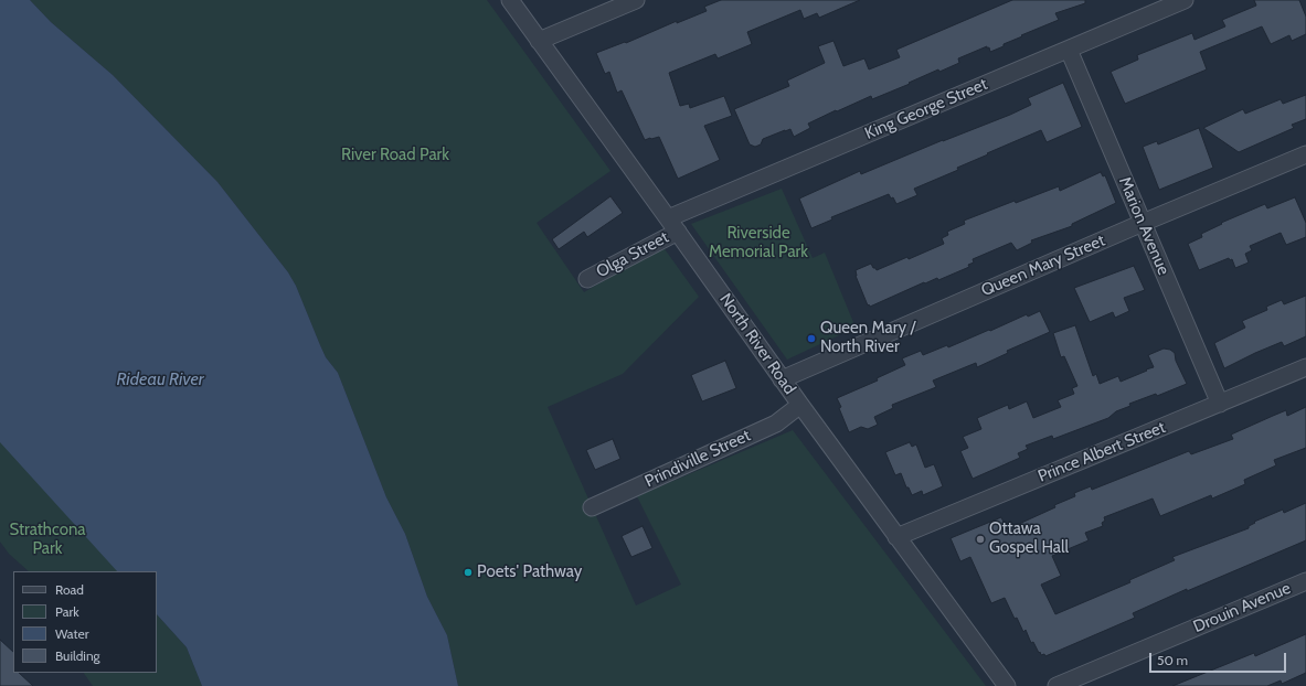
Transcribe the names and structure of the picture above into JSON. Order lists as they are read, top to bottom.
{
  "streets": {
    "street": [
      "King George Street",
      "Marion Avenue",
      "Olga Street",
      "Queen Mary Street",
      "North River Road",
      "Prince Albert Street",
      "Prindiville Street",
      "Drouin Avenue"
    ]
  },
  "crossings": [
    ["King George Street", "Marion Avenue"],
    ["King George Street", "Olga Street"],
    ["King George Street", "North River Road"],
    ["Marion Avenue", "Queen Mary Street"],
    ["Marion Avenue", "Prince Albert Street"],
    ["Olga Street", "North River Road"],
    ["Queen Mary Street", "North River Road"],
    ["North River Road", "Prince Albert Street"],
    ["North River Road", "Prindiville Street"]
  ],
  "water": ["Rideau River"],
  "parks": ["River Road Park", "Riverside Memorial Park", "Strathcona Park"],
  "places": ["Queen Mary / North River", "Ottawa Gospel Hall", "Poets' Pathway"],
  "legend": [
    "Road",
    "Park",
    "Water",
    "Building"
  ],
  "scale_bar": "50 m"
}
